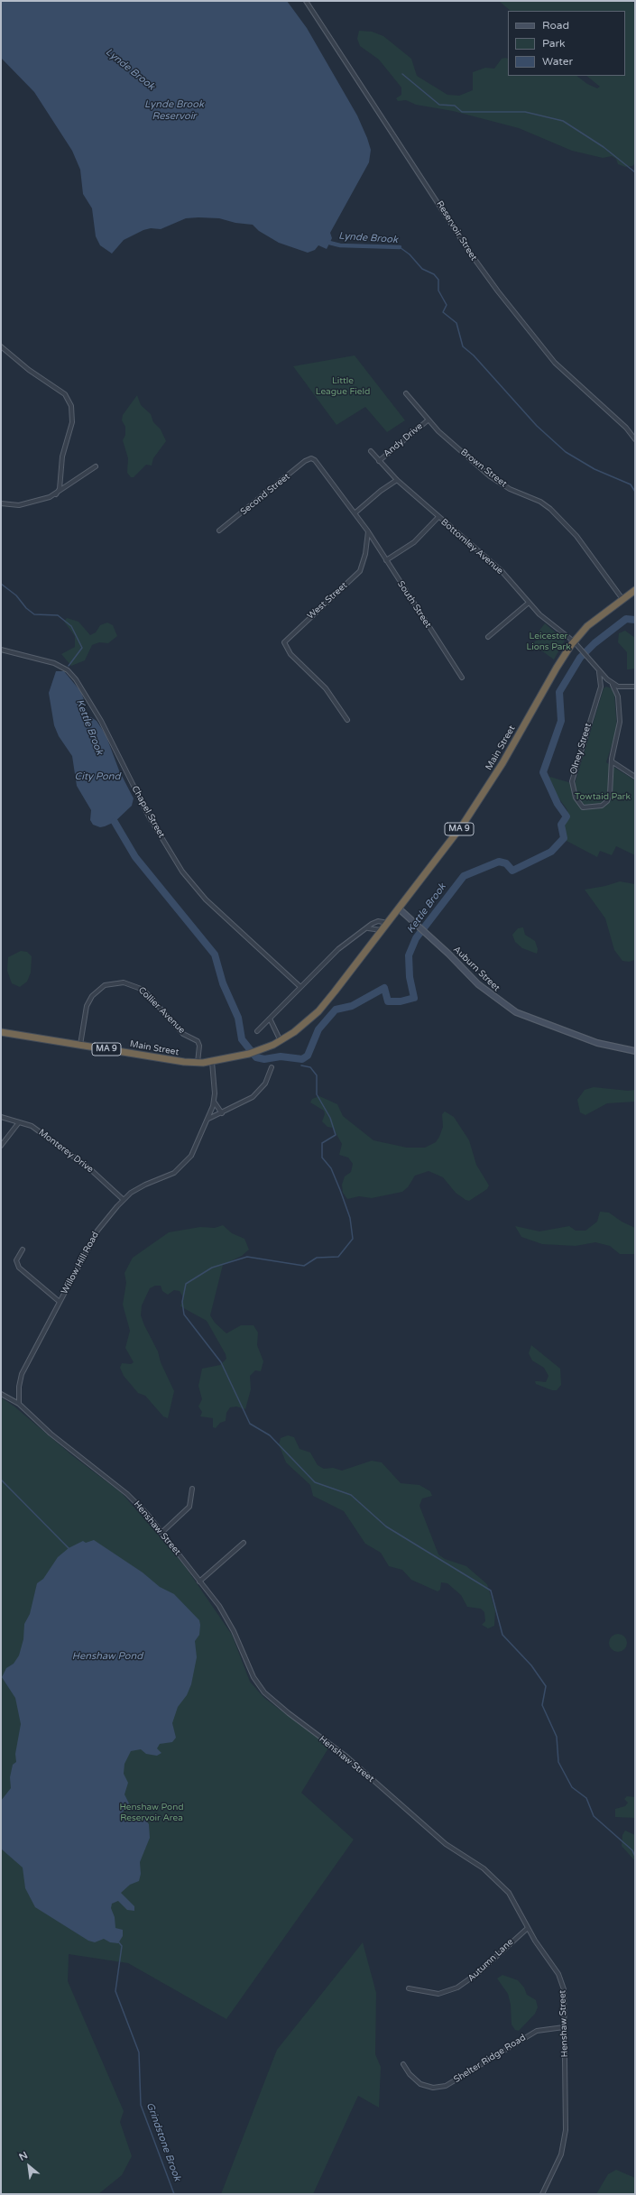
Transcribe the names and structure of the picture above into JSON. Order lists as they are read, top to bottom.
{
  "streets": {
    "highway": ["Main Street", "MA 9"],
    "street": [
      "Reservoir Street",
      "Andy Drive",
      "Brown Street",
      "Second Street",
      "Bottomley Avenue",
      "West Street",
      "South Street",
      "Olney Street",
      "Chapel Street",
      "Auburn Street",
      "Collier Avenue",
      "Monterey Drive",
      "Willow Hill Road",
      "Henshaw Street",
      "Autumn Lane",
      "Shelter Ridge Road"
    ]
  },
  "crossings": [
    ["Andy Drive", "Brown Street"],
    ["Andy Drive", "Bottomley Avenue"],
    ["Brown Street", "Main Street"],
    ["Bottomley Avenue", "Main Street"],
    ["Bottomley Avenue", "Olney Street"],
    ["West Street", "South Street"],
    ["Main Street", "Auburn Street"],
    ["Main Street", "Collier Avenue"],
    ["Monterey Drive", "Willow Hill Road"],
    ["Willow Hill Road", "Henshaw Street"],
    ["Henshaw Street", "Autumn Lane"],
    ["Henshaw Street", "Shelter Ridge Road"]
  ],
  "water": [
    "Lynde Brook",
    "Lynde Brook Reservoir",
    "Kettle Brook",
    "City Pond",
    "Henshaw Pond",
    "Grindstone Brook"
  ],
  "parks": [
    "Little League Field",
    "Leicester Lions Park",
    "Towtaid Park",
    "Henshaw Pond Reservoir Area"
  ],
  "legend": ["Road", "Park", "Water"],
  "north": "top left"
}
